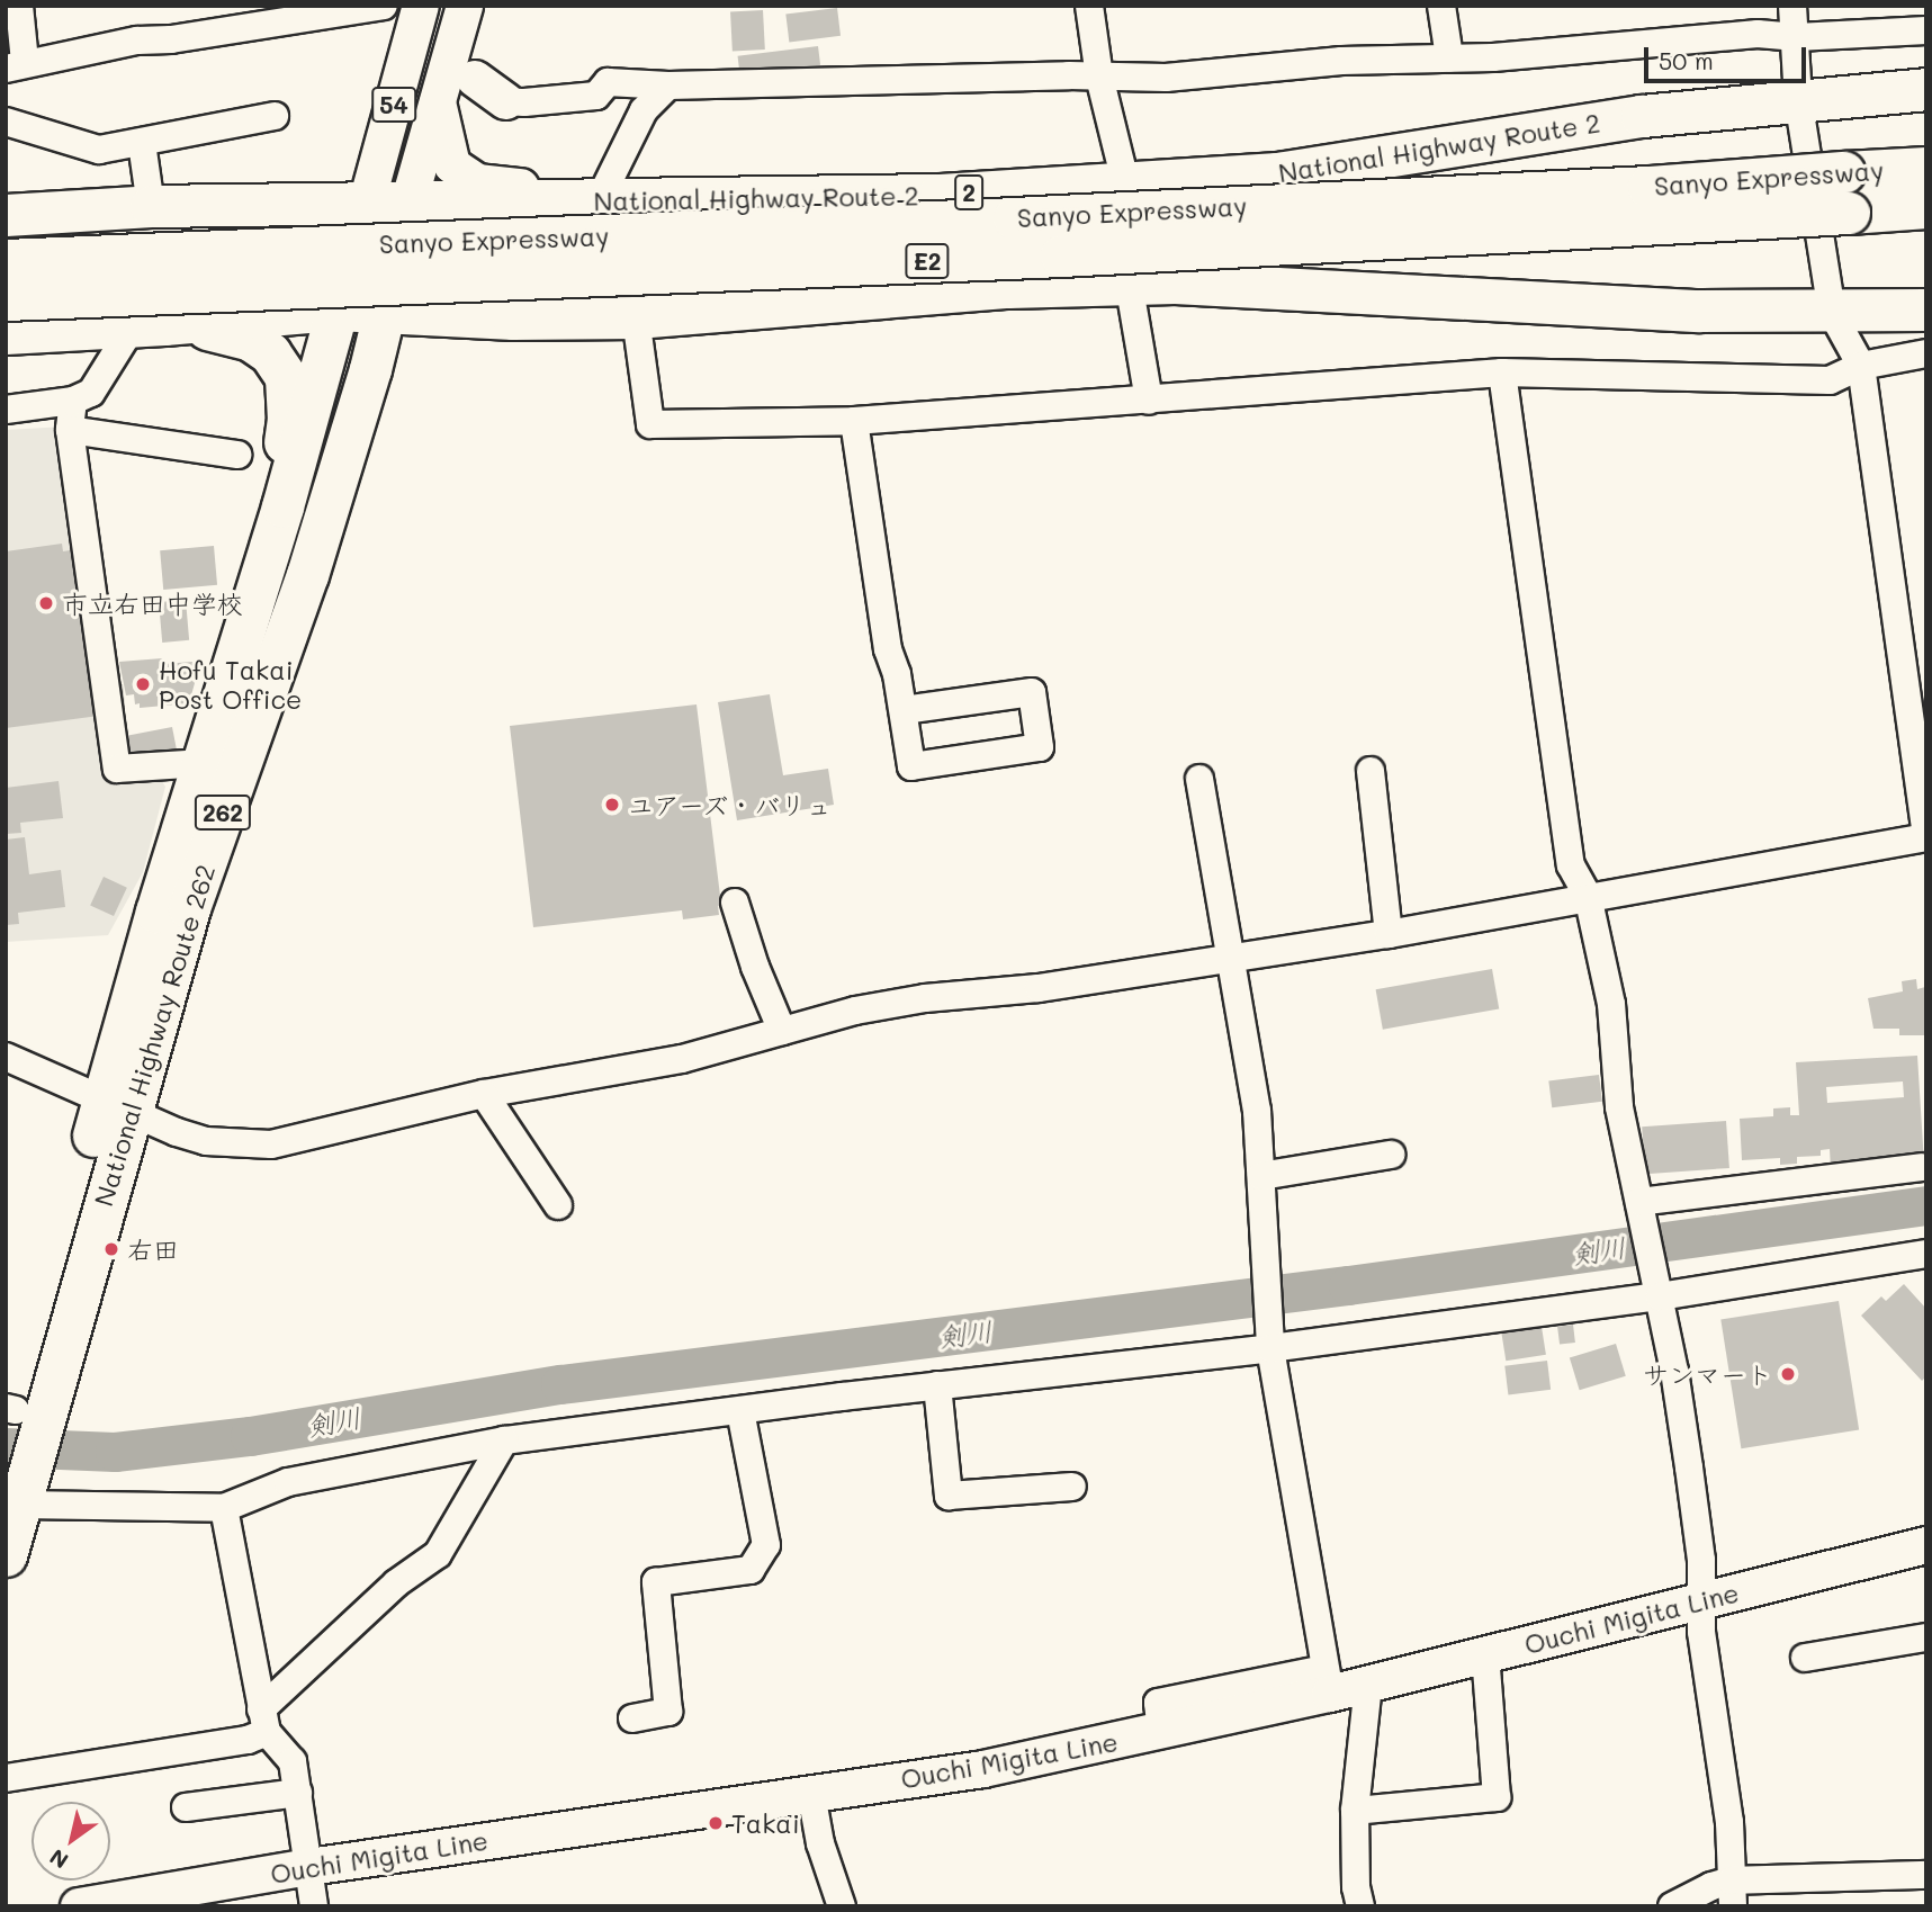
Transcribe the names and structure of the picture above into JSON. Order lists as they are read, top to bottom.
{
  "streets": {
    "highway": [
      "National Highway Route 2",
      "Sanyo Expressway",
      "2",
      "E2",
      "262",
      "National Highway Route 262"
    ],
    "main road": ["54", "Ouchi Migita Line"]
  },
  "crossings": [
    ["54", "National Highway Route 2"],
    ["54", "National Highway Route 262"],
    ["National Highway Route 2", "National Highway Route 262"]
  ],
  "water": ["剣川"],
  "places": [
    "市立右田中学校",
    "Hofu Takai Post Office",
    "ユアーズ・バリュ",
    "右田",
    "サンマート",
    "Takai"
  ],
  "scale_bar": "50 m",
  "north": "bottom left"
}
